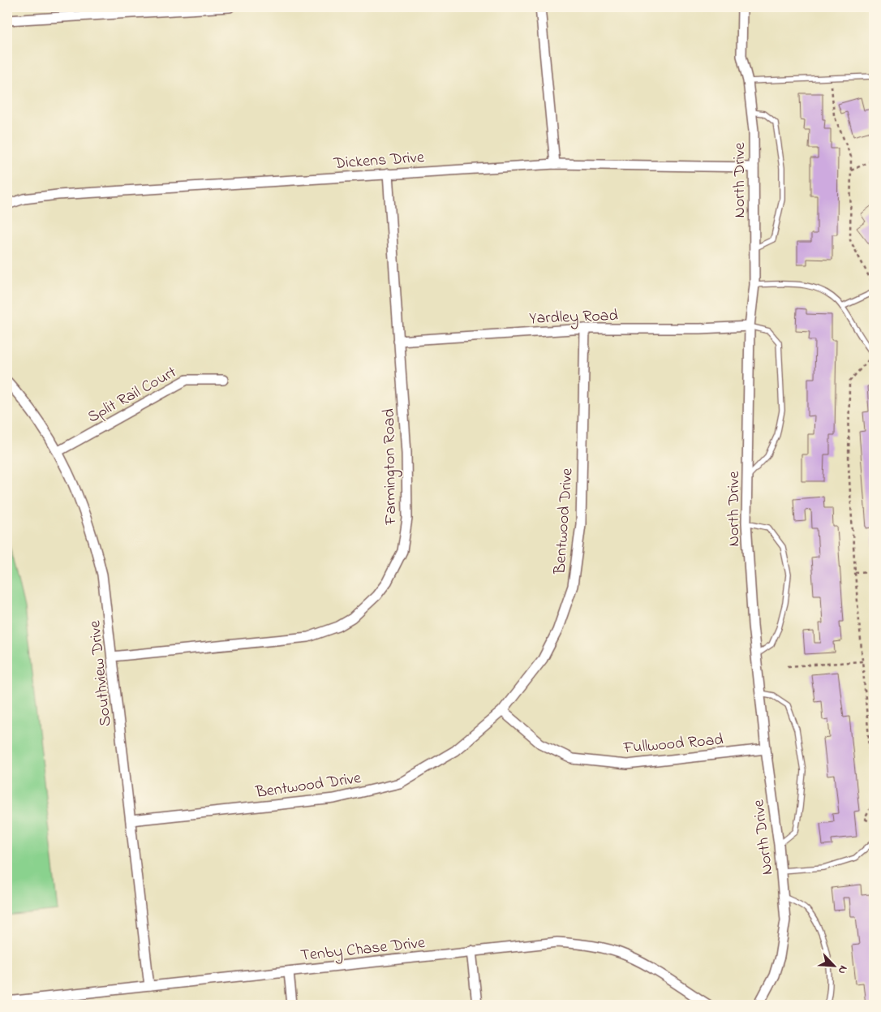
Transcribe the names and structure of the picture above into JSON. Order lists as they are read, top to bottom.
{
  "streets": {
    "street": [
      "Dickens Drive",
      "North Drive",
      "Yardley Road",
      "Split Rail Court",
      "Farmington Road",
      "Bentwood Drive",
      "Southview Drive",
      "Fullwood Road",
      "Tenby Chase Drive"
    ]
  },
  "crossings": [
    ["Dickens Drive", "North Drive"],
    ["Dickens Drive", "Farmington Road"],
    ["North Drive", "Yardley Road"],
    ["North Drive", "Fullwood Road"],
    ["Yardley Road", "Farmington Road"],
    ["Yardley Road", "Bentwood Drive"],
    ["Split Rail Court", "Southview Drive"],
    ["Farmington Road", "Southview Drive"],
    ["Bentwood Drive", "Southview Drive"],
    ["Bentwood Drive", "Fullwood Road"],
    ["Southview Drive", "Tenby Chase Drive"]
  ],
  "north": "bottom right"
}
